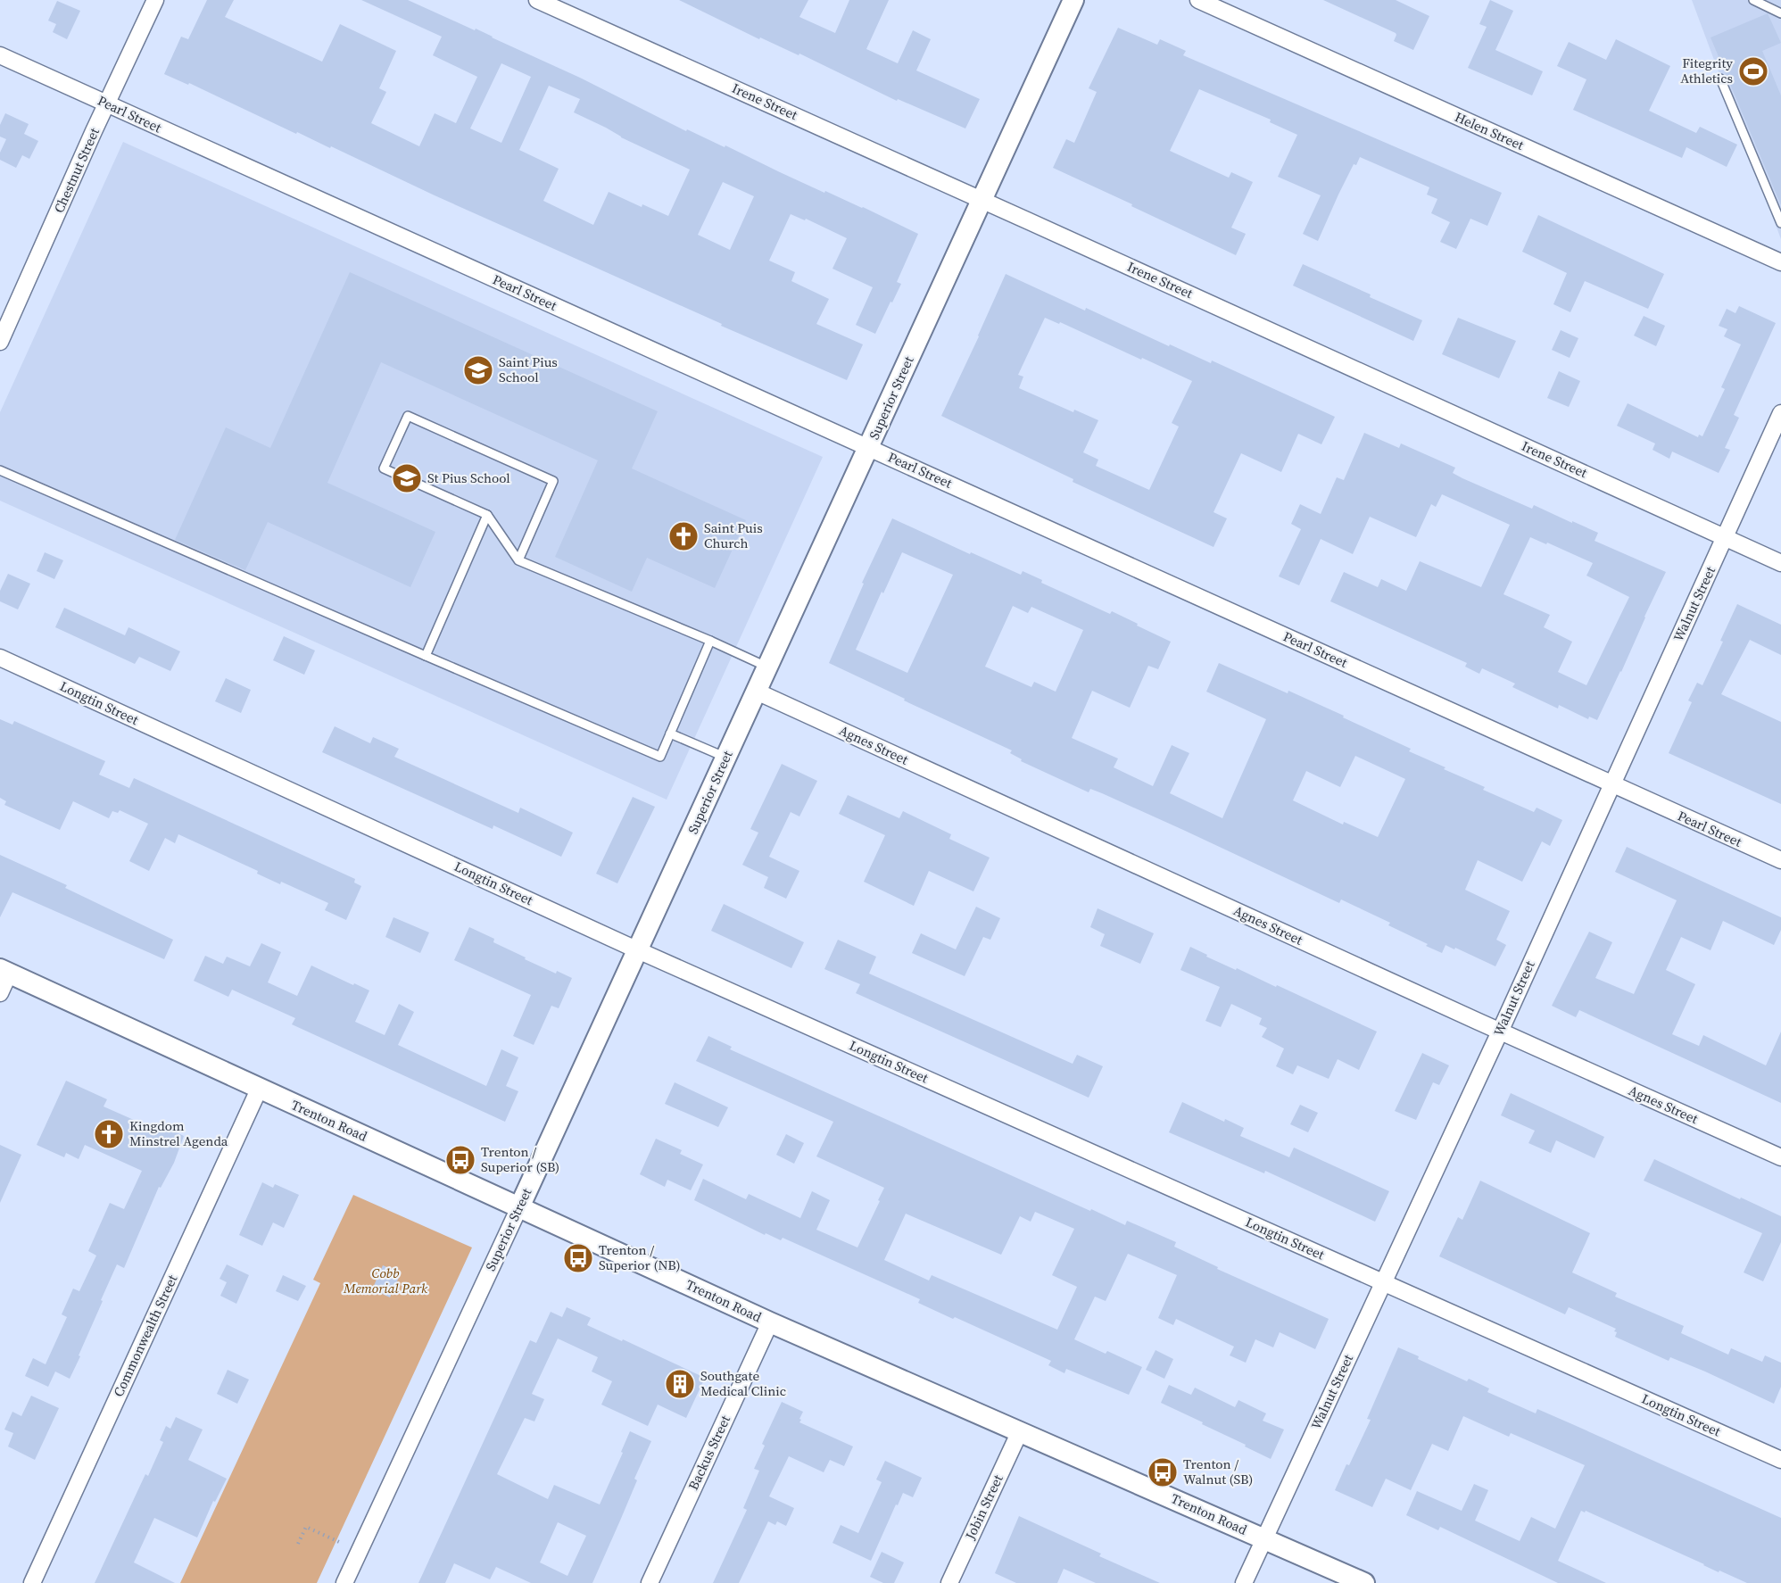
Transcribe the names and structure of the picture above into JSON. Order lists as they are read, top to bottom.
{
  "streets": {
    "street": [
      "Irene Street",
      "Pearl Street",
      "Helen Street",
      "Chestnut Street",
      "Superior Street",
      "Walnut Street",
      "Longtin Street",
      "Agnes Street",
      "Trenton Road",
      "Commonwealth Street",
      "Backus Street",
      "Jobin Street"
    ]
  },
  "crossings": [
    ["Irene Street", "Superior Street"],
    ["Irene Street", "Walnut Street"],
    ["Pearl Street", "Chestnut Street"],
    ["Pearl Street", "Superior Street"],
    ["Pearl Street", "Walnut Street"],
    ["Superior Street", "Longtin Street"],
    ["Superior Street", "Agnes Street"],
    ["Superior Street", "Trenton Road"],
    ["Walnut Street", "Longtin Street"],
    ["Walnut Street", "Agnes Street"],
    ["Walnut Street", "Trenton Road"],
    ["Trenton Road", "Commonwealth Street"],
    ["Trenton Road", "Backus Street"],
    ["Trenton Road", "Jobin Street"]
  ],
  "parks": ["Cobb Memorial Park"],
  "places": {
    "sports": ["Fitegrity Athletics"],
    "school or university": ["Saint Pius School", "St Pius School"],
    "church": ["Saint Puis Church", "Kingdom Minstrel Agenda"],
    "bus stop": ["Trenton / Superior (SB)", "Trenton / Superior (NB)", "Trenton / Walnut (SB)"],
    "building": ["Southgate Medical Clinic"]
  }
}
